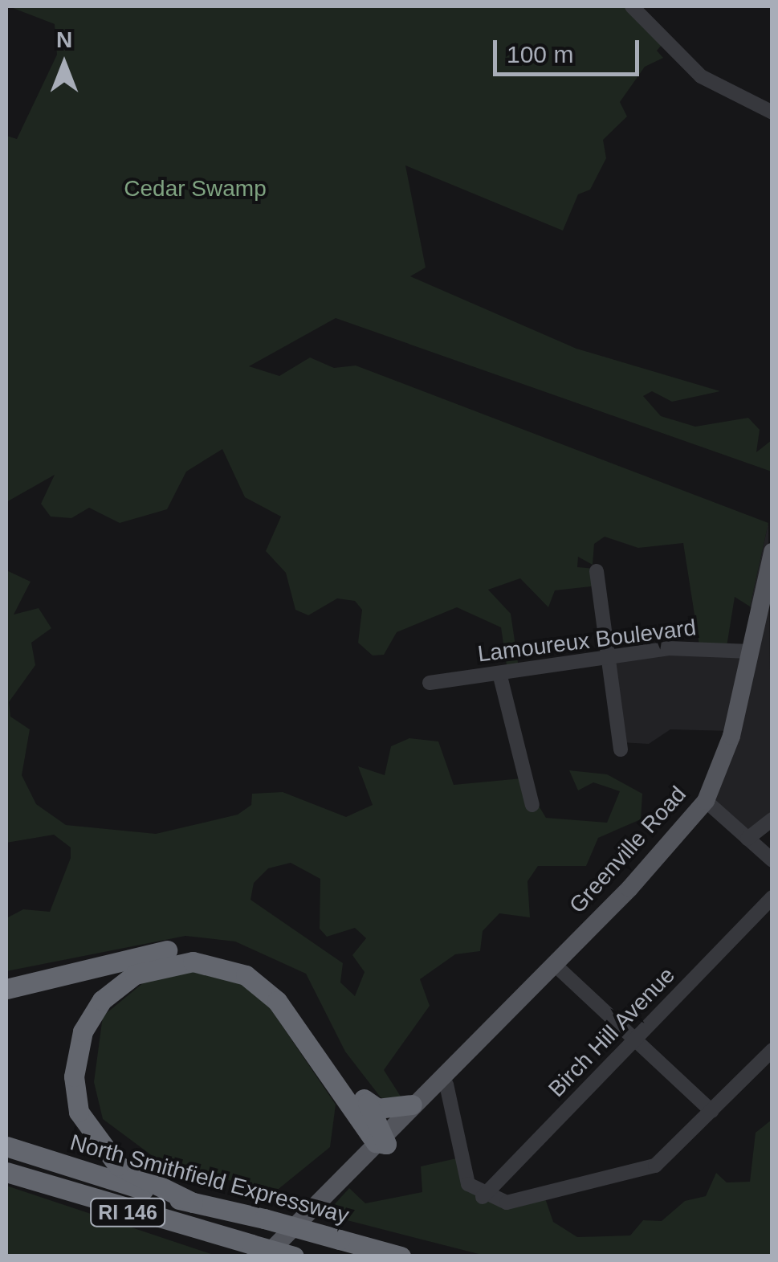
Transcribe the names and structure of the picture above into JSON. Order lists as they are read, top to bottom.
{
  "streets": {
    "highway": ["North Smithfield Expressway", "RI 146"],
    "main road": ["Greenville Road"],
    "street": ["Lamoureux Boulevard", "Birch Hill Avenue"]
  },
  "crossings": [
    ["Lamoureux Boulevard", "Greenville Road"],
    ["Greenville Road", "RI 146"]
  ],
  "parks": ["Cedar Swamp"],
  "scale_bar": "100 m",
  "north": "top"
}
